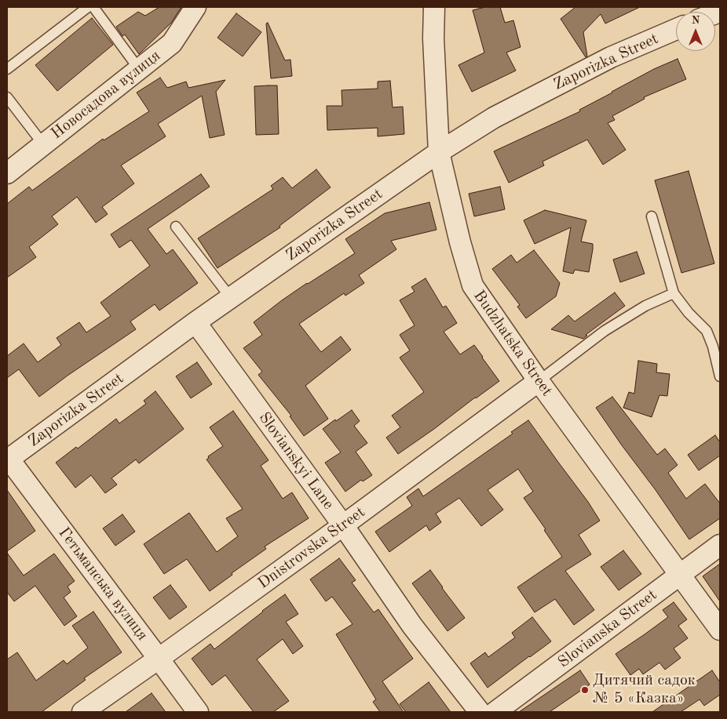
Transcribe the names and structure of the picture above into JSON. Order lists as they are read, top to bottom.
{
  "streets": {
    "street": [
      "Zaporizka Street",
      "Новосадова вулиця",
      "Budzhatska Street",
      "Slovianskyi Lane",
      "Dnistrovska Street",
      "Гетьманська вулиця",
      "Slovianska Street"
    ]
  },
  "crossings": [
    ["Zaporizka Street", "Budzhatska Street"],
    ["Zaporizka Street", "Slovianskyi Lane"],
    ["Zaporizka Street", "Гетьманська вулиця"],
    ["Budzhatska Street", "Dnistrovska Street"],
    ["Budzhatska Street", "Slovianska Street"],
    ["Slovianskyi Lane", "Dnistrovska Street"],
    ["Dnistrovska Street", "Гетьманська вулиця"]
  ],
  "places": ["Дитячий садок № 5 «Казка»"],
  "north": "top"
}
